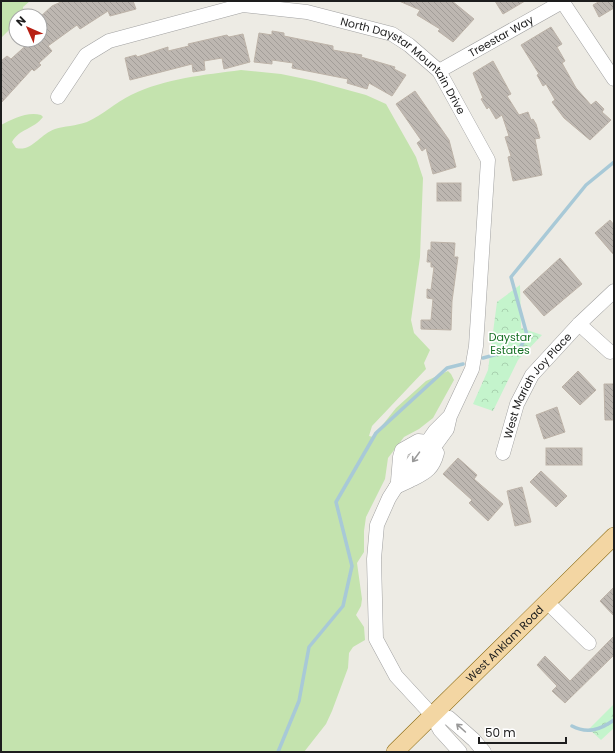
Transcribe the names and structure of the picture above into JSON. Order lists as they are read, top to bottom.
{
  "streets": {
    "main road": ["West Anklam Road"],
    "street": ["Treestar Way", "North Daystar Mountain Drive", "West Mariah Joy Place"]
  },
  "crossings": [
    ["Treestar Way", "North Daystar Mountain Drive"],
    ["North Daystar Mountain Drive", "West Anklam Road"]
  ],
  "parks": ["Daystar Estates"],
  "scale_bar": "50 m",
  "north": "top left"
}
